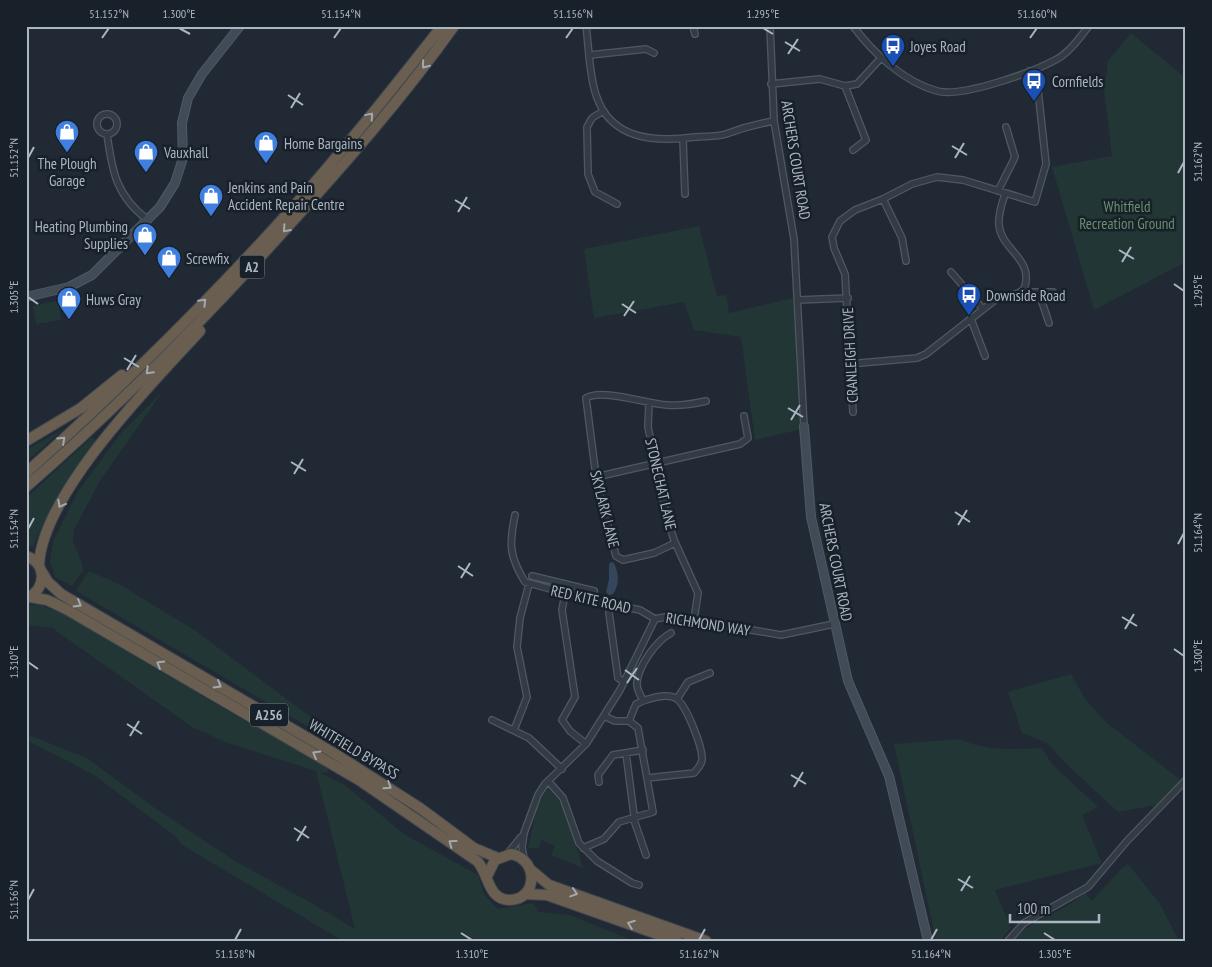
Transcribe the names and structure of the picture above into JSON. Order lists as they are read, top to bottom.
{
  "streets": {
    "highway": ["A2", "A256", "WHITFIELD BYPASS"],
    "street": [
      "ARCHERS COURT ROAD",
      "CRANLEIGH DRIVE",
      "STONECHAT LANE",
      "SKYLARK LANE",
      "RED KITE ROAD",
      "RICHMOND WAY"
    ]
  },
  "crossings": [
    ["ARCHERS COURT ROAD", "CRANLEIGH DRIVE"],
    ["ARCHERS COURT ROAD", "RICHMOND WAY"],
    ["STONECHAT LANE", "SKYLARK LANE"],
    ["STONECHAT LANE", "RICHMOND WAY"],
    ["RED KITE ROAD", "RICHMOND WAY"],
    ["RICHMOND WAY", "WHITFIELD BYPASS"]
  ],
  "parks": ["Whitfield Recreation Ground"],
  "places": {
    "bus stop": ["Joyes Road", "Cornfields", "Downside Road"],
    "shop": [
      "The Plough Garage",
      "Home Bargains",
      "Vauxhall",
      "Jenkins and Pain Accident Repair Centre",
      "Heating Plumbing Supplies",
      "Screwfix",
      "Huws Gray"
    ]
  },
  "scale_bar": "100 m",
  "coordinates": [
    "51.152°N",
    "1.300°E",
    "51.154°N",
    "51.156°N",
    "1.295°E",
    "51.160°N",
    "51.162°N",
    "1.305°E",
    "51.164°N",
    "1.310°E",
    "51.158°N"
  ]
}
